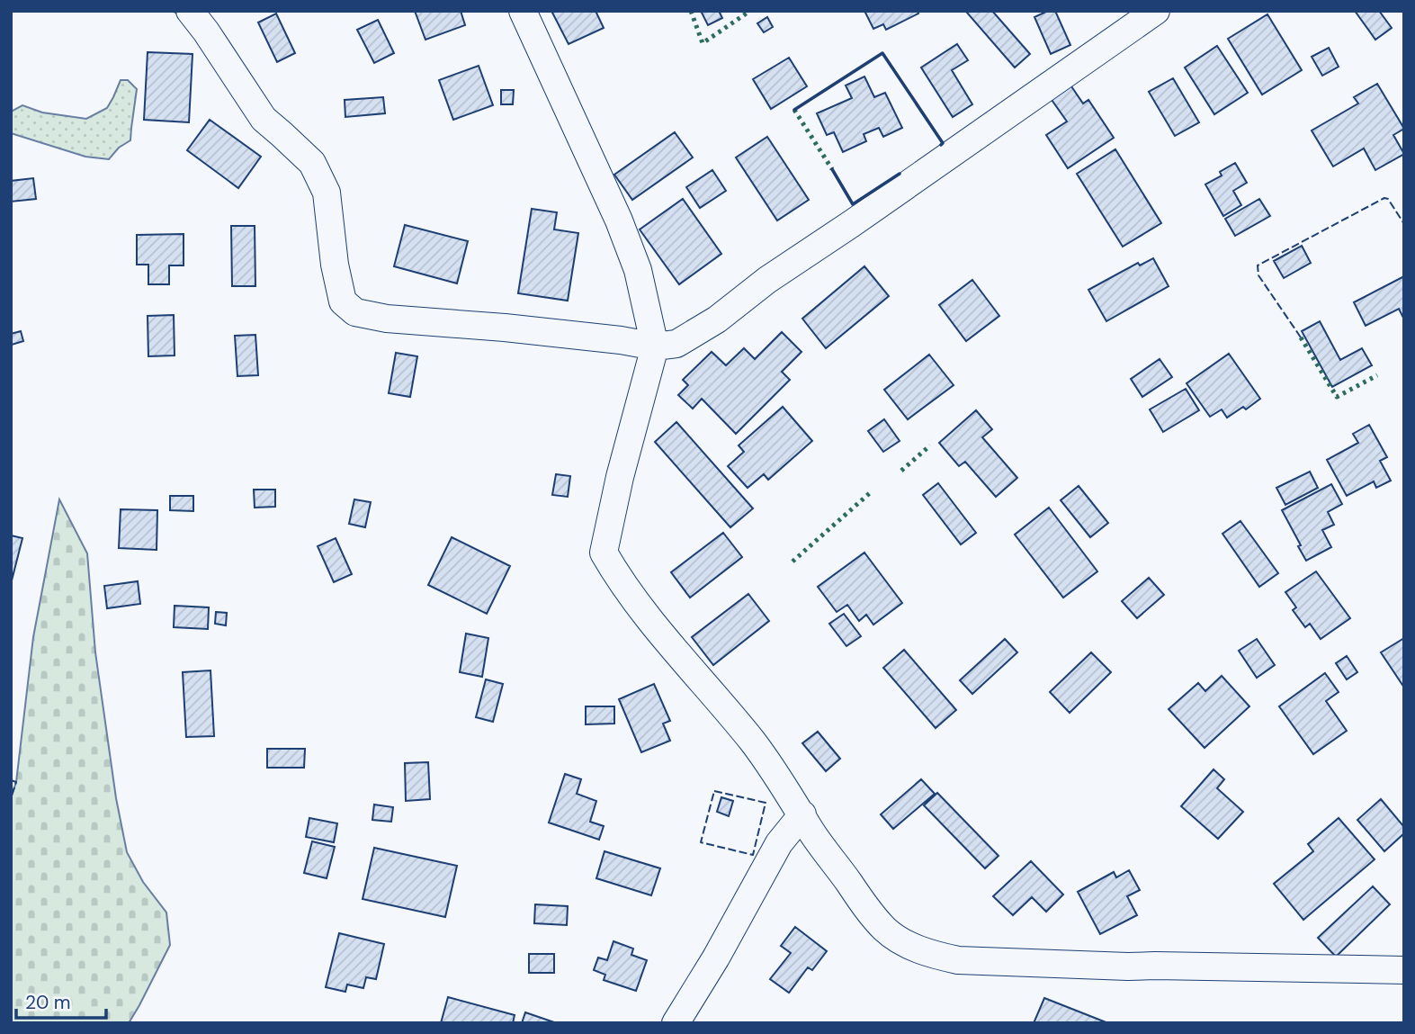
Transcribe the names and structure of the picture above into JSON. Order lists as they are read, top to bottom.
{
  "scale_bar": "20 m"
}
